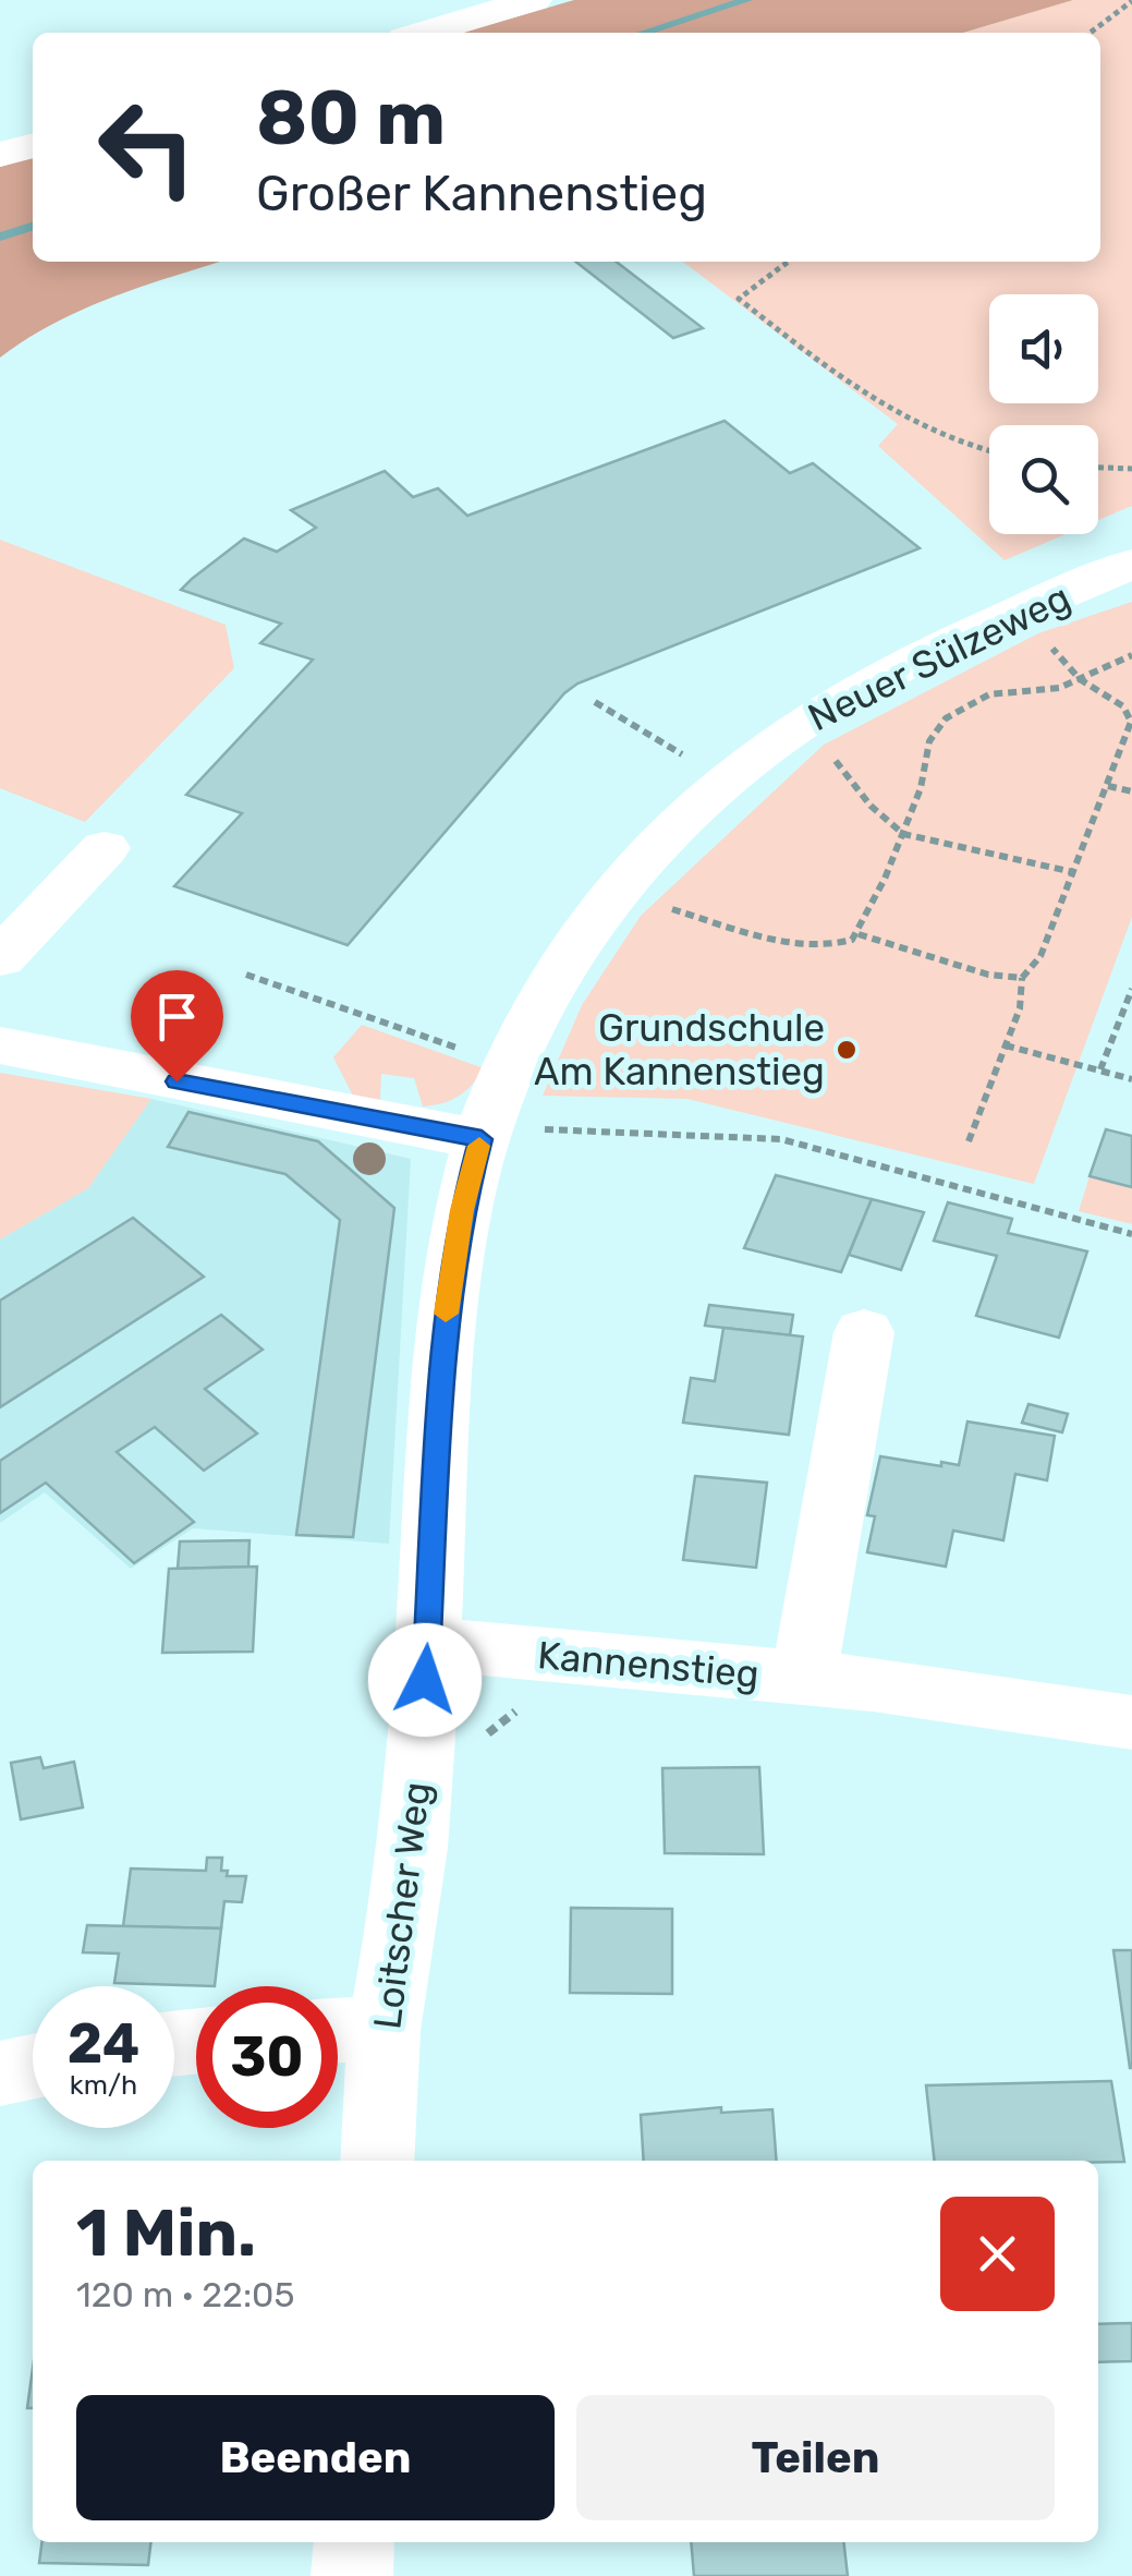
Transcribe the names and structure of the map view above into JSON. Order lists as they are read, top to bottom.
{
  "streets": {
    "street": ["Neuer Sülzeweg", "Kannenstieg", "Loitscher Weg"]
  },
  "crossings": [
    ["Neuer Sülzeweg", "Kannenstieg"],
    ["Neuer Sülzeweg", "Loitscher Weg"],
    ["Kannenstieg", "Loitscher Weg"]
  ],
  "places": ["Grundschule Am Kannenstieg"],
  "page": {
    "turn": ["80 m", "Großer Kannenstieg"],
    "speed": "24 km/h",
    "limit": "30",
    "heading": ["1 Min.", "120 m · 22:05"],
    "buttons": ["Beenden", "Teilen"]
  }
}
